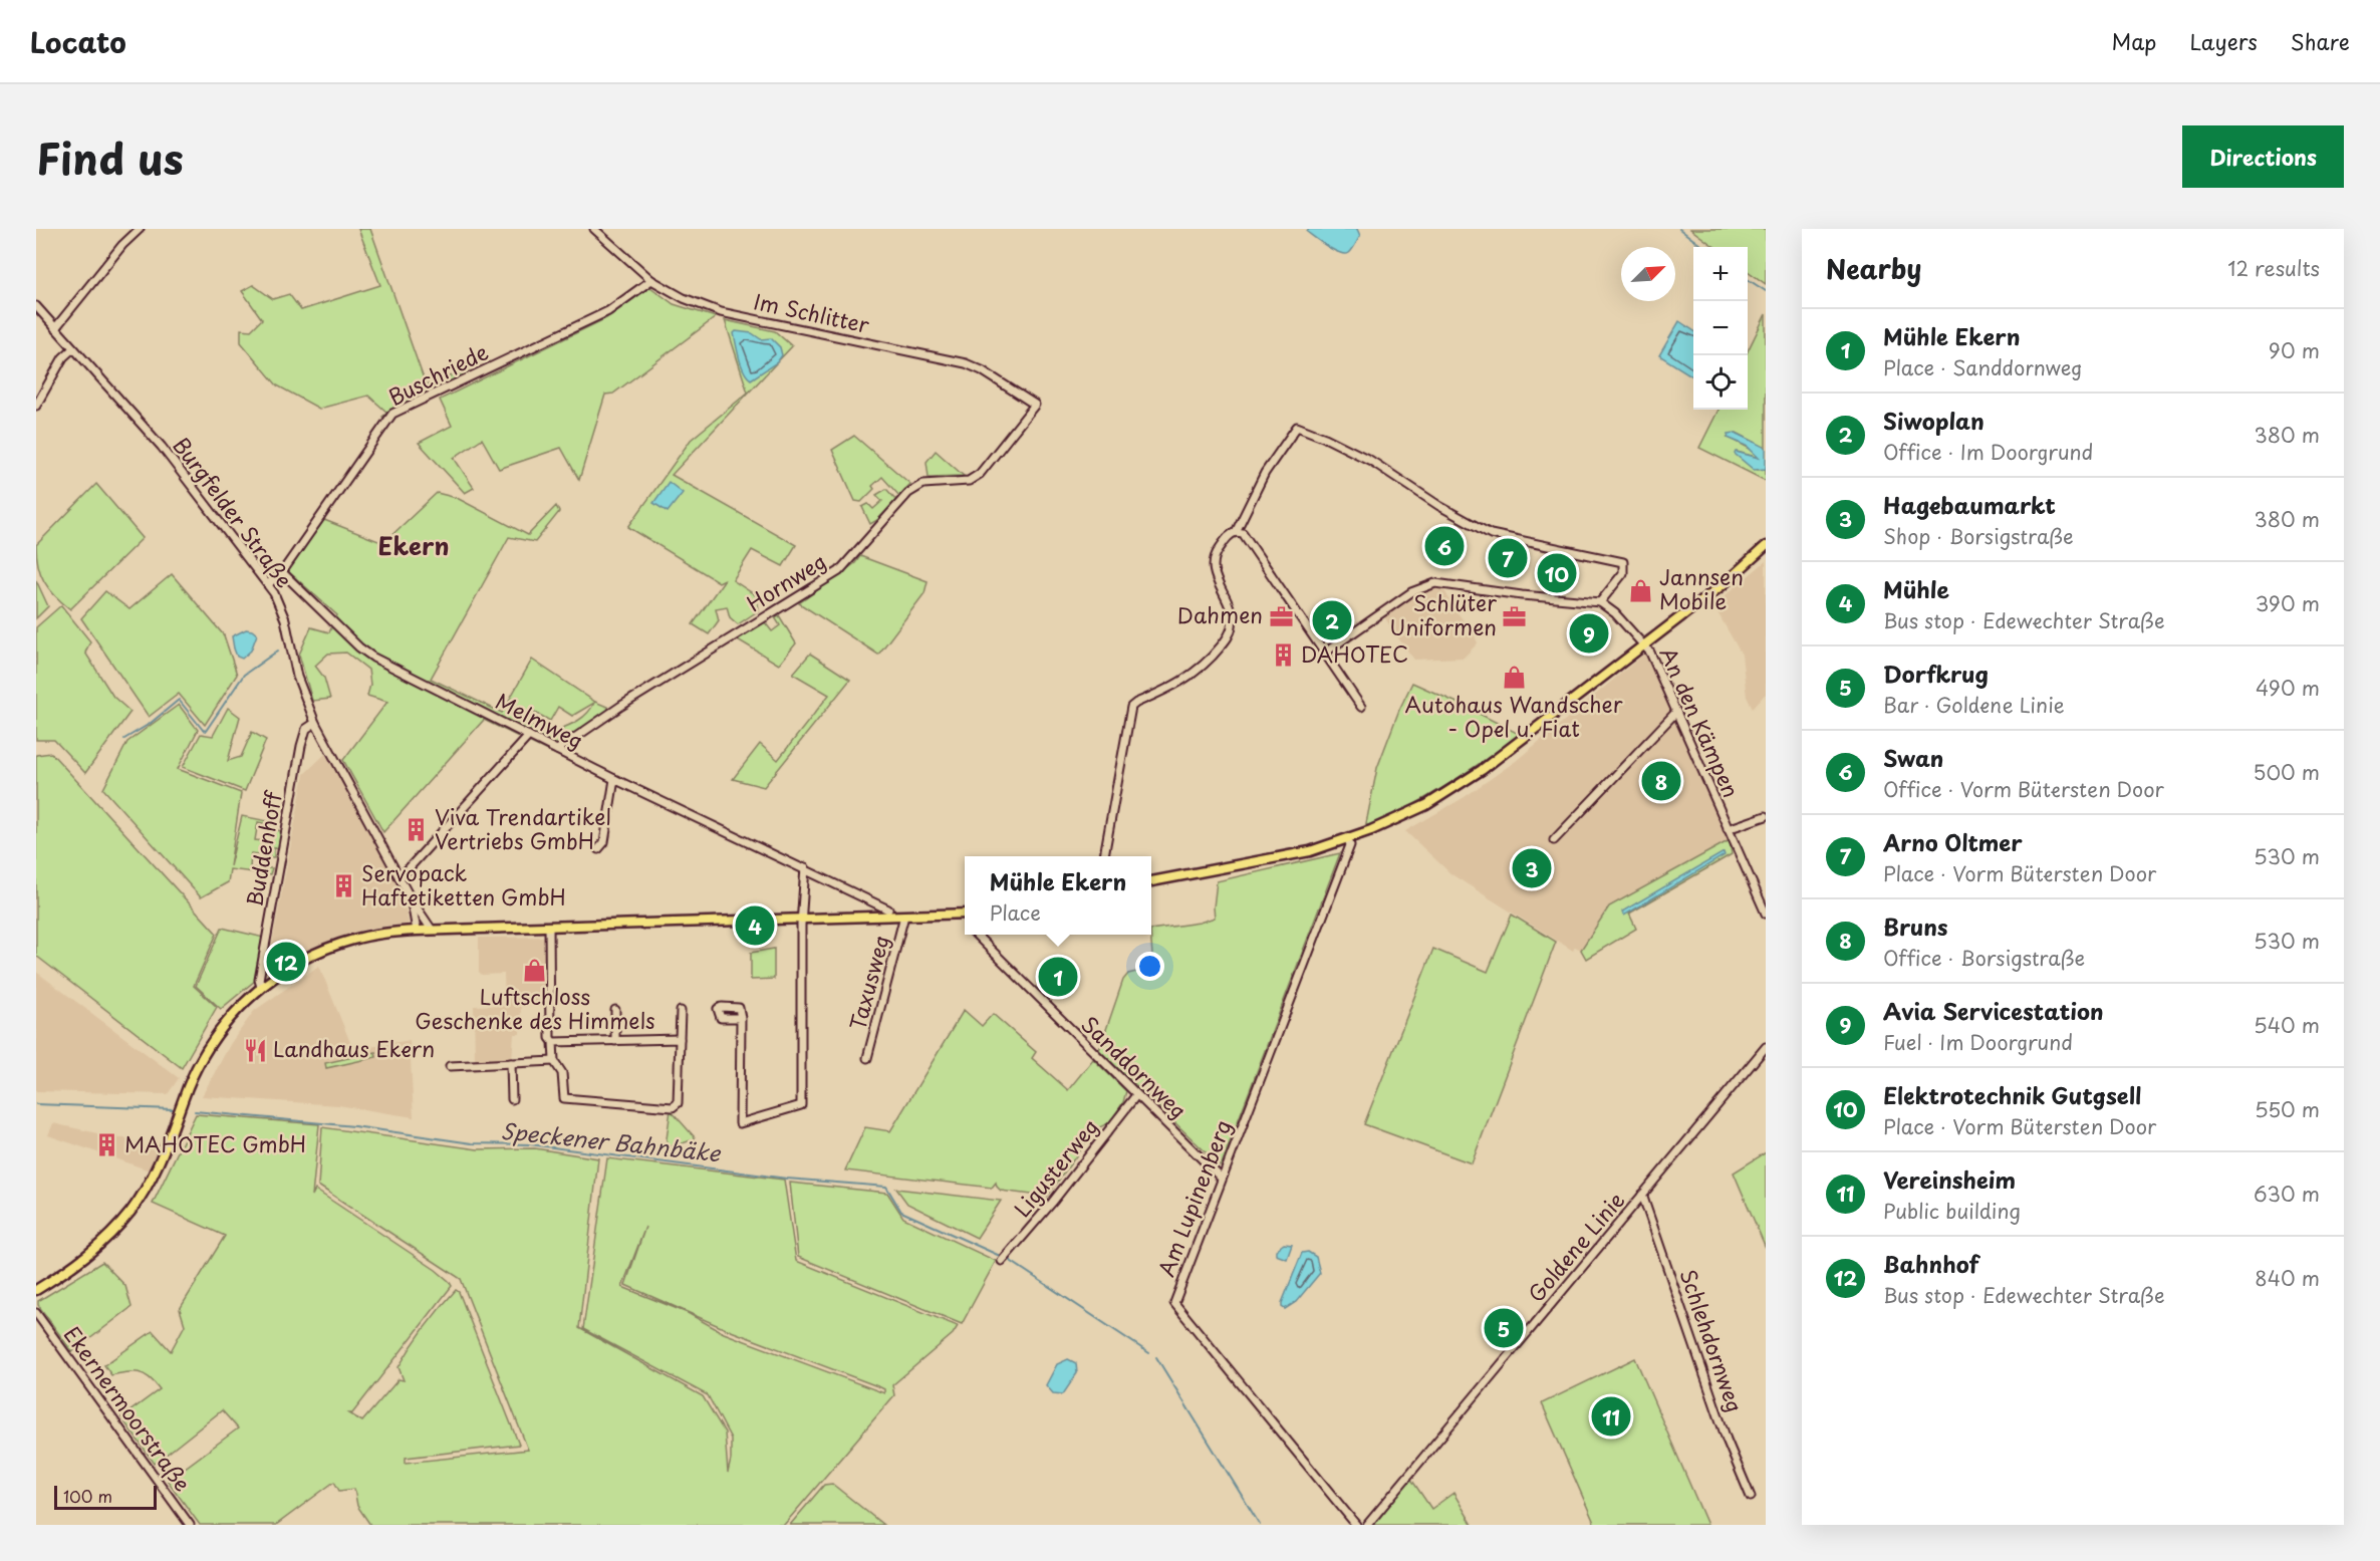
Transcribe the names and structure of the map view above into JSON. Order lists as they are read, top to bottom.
{
  "streets": {
    "street": [
      "Im Schlitter",
      "Buschriede",
      "Burgfelder Straße",
      "Hornweg",
      "Melmweg",
      "An den Kämpen",
      "Buddenhoff",
      "Taxusweg",
      "Sanddornweg",
      "Ligusterweg",
      "Am Lupinenberg",
      "Goldene Linie",
      "Schlehdornweg",
      "Ekernermoorstraße"
    ]
  },
  "crossings": [
    ["Im Schlitter", "Buschriede"],
    ["Im Schlitter", "Hornweg"],
    ["Buschriede", "Burgfelder Straße"],
    ["Buschriede", "Melmweg"],
    ["Burgfelder Straße", "Buddenhoff"],
    ["Hornweg", "Melmweg"],
    ["Sanddornweg", "Ligusterweg"],
    ["Sanddornweg", "Am Lupinenberg"],
    ["Goldene Linie", "Schlehdornweg"]
  ],
  "districts": ["Ekern"],
  "water": ["Speckener Bahnbäke"],
  "places": {
    "shop": ["Jannsen Mobile", "Autohaus Wandscher - Opel u. Fiat", "Luftschloss Geschenke des Himmels"],
    "office": ["Dahmen", "Schlüter Uniformen"],
    "building": [
      "DAHOTEC",
      "Viva Trendartikel Vertriebs GmbH",
      "Servopack Haftetiketten GmbH",
      "MAHOTEC GmbH"
    ],
    "restaurant": ["Landhaus Ekern"]
  },
  "scale_bar": "100 m",
  "north": "top right",
  "page": {
    "header": "Locato",
    "nav": ["Map", "Layers", "Share"],
    "title": "Find us",
    "buttons": "Directions",
    "heading": ["Nearby", "12 results"],
    "map_buttons": ["+", "−"],
    "list": [
      {
        "mark": "1",
        "name": "Mühle Ekern",
        "note": "Place · Sanddornweg",
        "value": "90 m"
      },
      {
        "mark": "2",
        "name": "Siwoplan",
        "note": "Office · Im Doorgrund",
        "value": "380 m"
      },
      {
        "mark": "3",
        "name": "Hagebaumarkt",
        "note": "Shop · Borsigstraße",
        "value": "380 m"
      },
      {
        "mark": "4",
        "name": "Mühle",
        "note": "Bus stop · Edewechter Straße",
        "value": "390 m"
      },
      {
        "mark": "5",
        "name": "Dorfkrug",
        "note": "Bar · Goldene Linie",
        "value": "490 m"
      },
      {
        "mark": "6",
        "name": "Swan",
        "note": "Office · Vorm Bütersten Door",
        "value": "500 m"
      },
      {
        "mark": "7",
        "name": "Arno Oltmer",
        "note": "Place · Vorm Bütersten Door",
        "value": "530 m"
      },
      {
        "mark": "8",
        "name": "Bruns",
        "note": "Office · Borsigstraße",
        "value": "530 m"
      },
      {
        "mark": "9",
        "name": "Avia Servicestation",
        "note": "Fuel · Im Doorgrund",
        "value": "540 m"
      },
      {
        "mark": "10",
        "name": "Elektrotechnik Gutgsell",
        "note": "Place · Vorm Bütersten Door",
        "value": "550 m"
      },
      {
        "mark": "11",
        "name": "Vereinsheim",
        "note": "Public building",
        "value": "630 m"
      },
      {
        "mark": "12",
        "name": "Bahnhof",
        "note": "Bus stop · Edewechter Straße",
        "value": "840 m"
      }
    ],
    "pins": [
      "6",
      "7",
      "10",
      "2",
      "9",
      "8",
      "3",
      "4",
      "12",
      "1",
      "5",
      "11"
    ],
    "popup": ["Mühle Ekern", "Place"],
    "scale": "100 m"
  }
}
